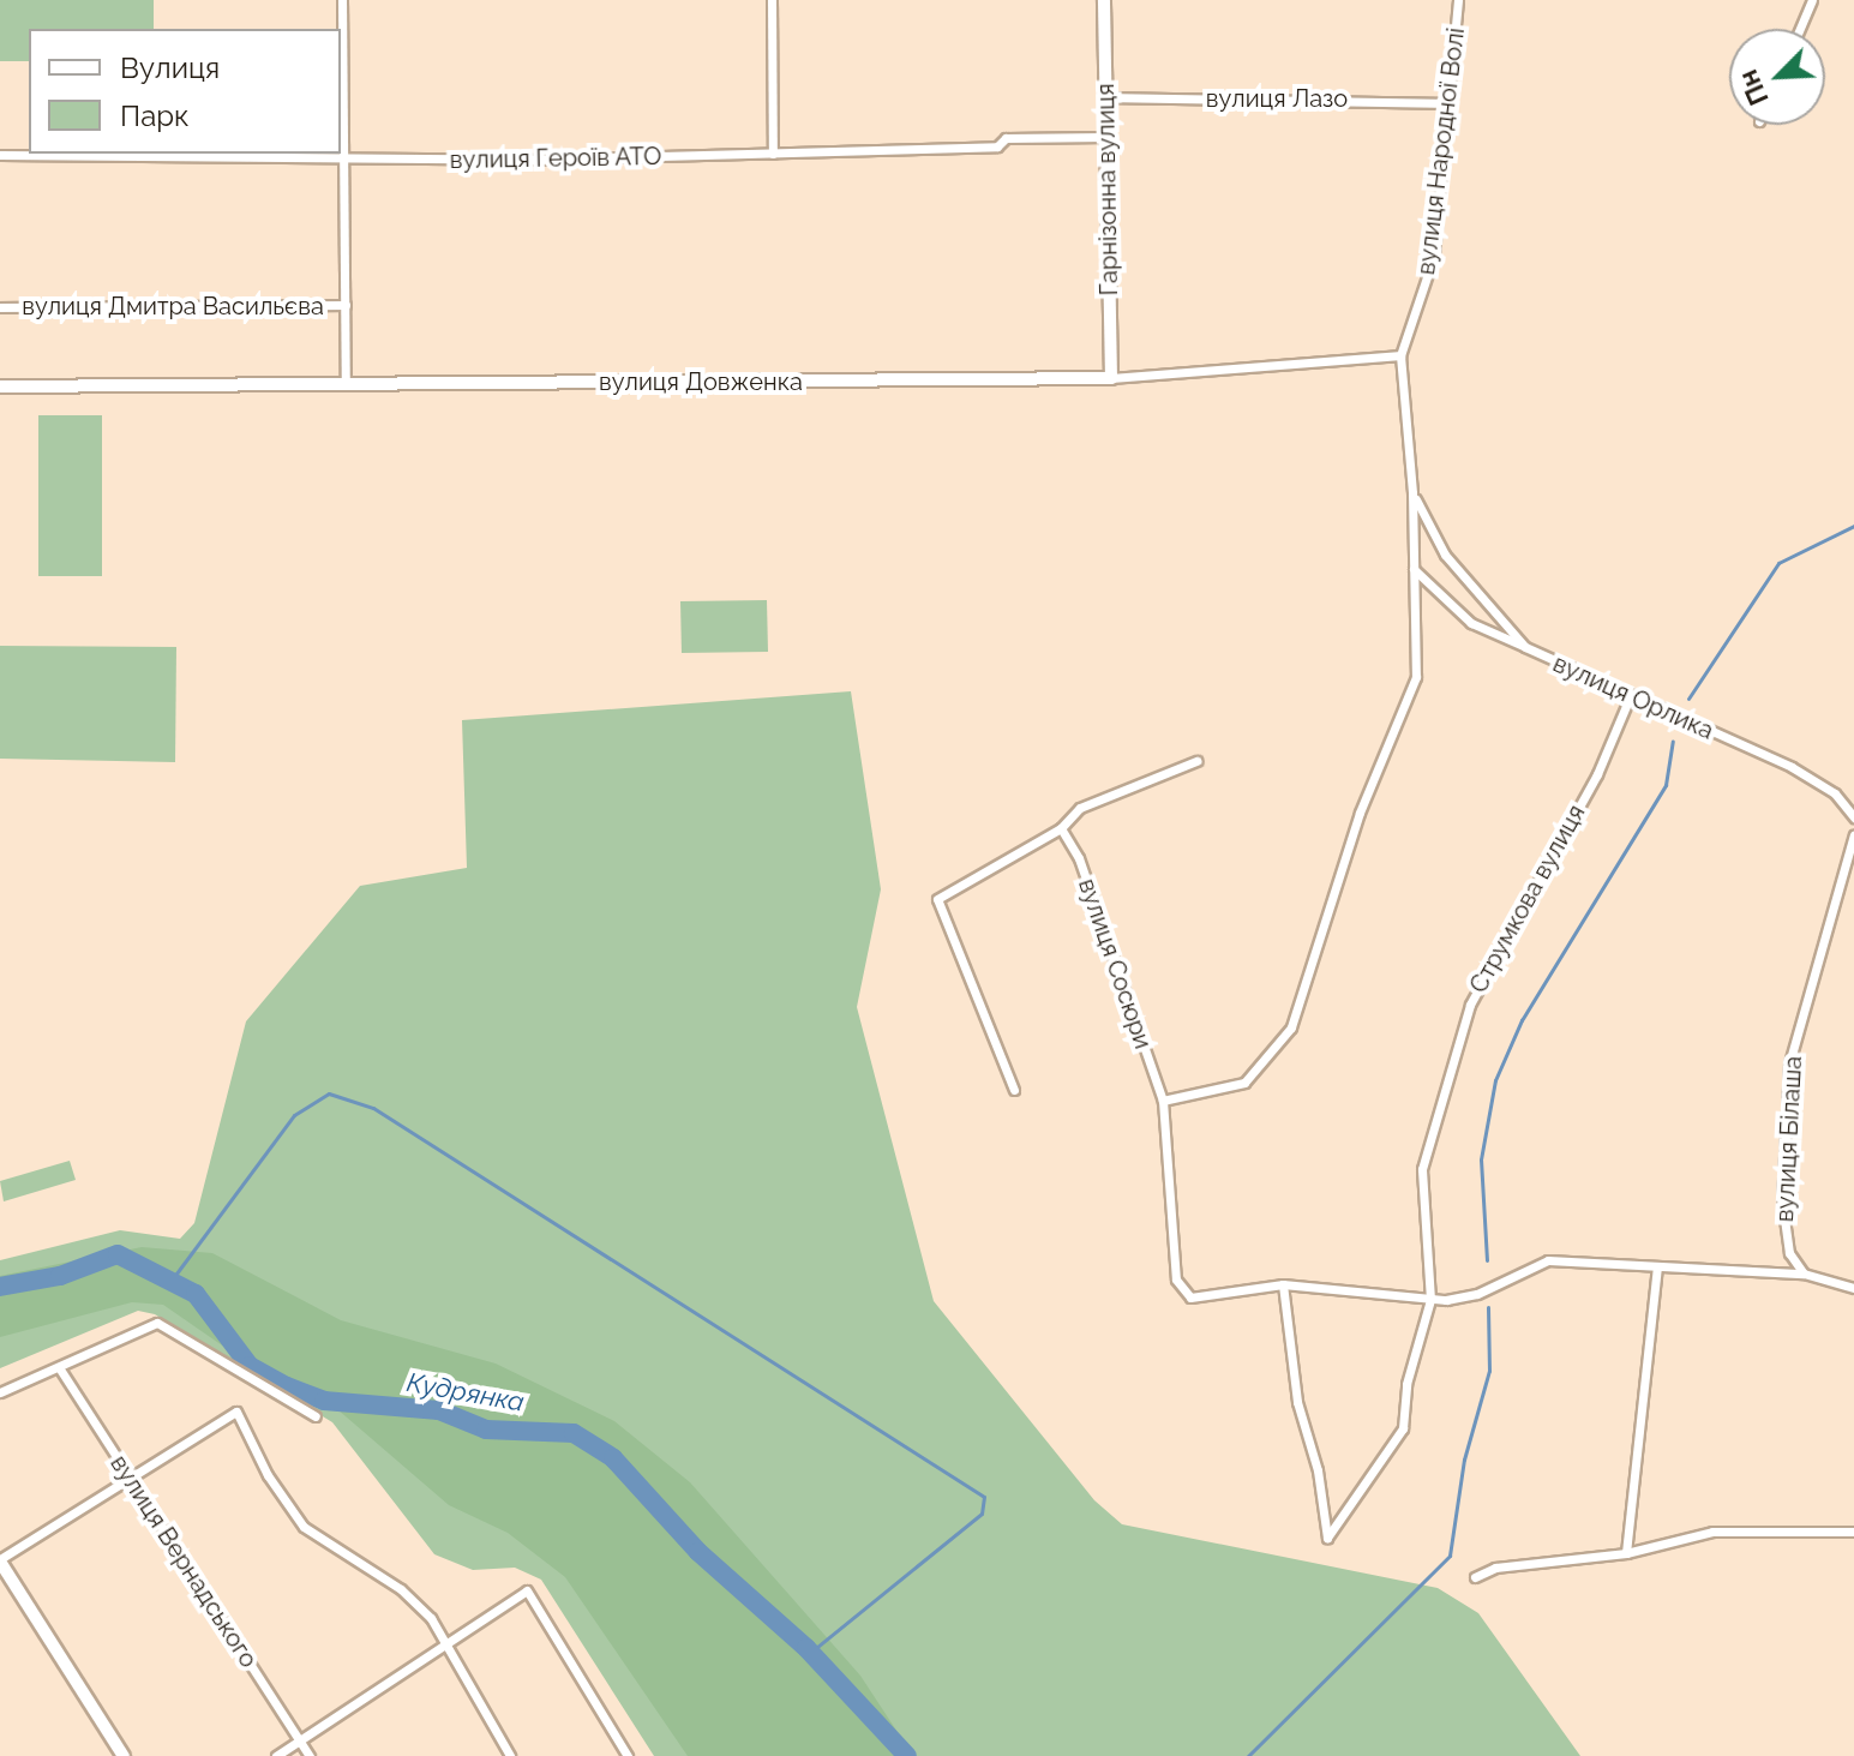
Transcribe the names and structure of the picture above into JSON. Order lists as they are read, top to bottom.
{
  "streets": {
    "street": [
      "вулиця Лазо",
      "вулиця Народної Волі",
      "вулиця Героїв АТО",
      "Гарнізонна вулиця",
      "вулиця Дмитра Васильєва",
      "вулиця Довженка",
      "вулиця Орлика",
      "Струмкова вулиця",
      "вулиця Сосюри",
      "вулиця Білаша",
      "вулиця Вернадського"
    ]
  },
  "crossings": [
    ["вулиця Лазо", "вулиця Народної Волі"],
    ["вулиця Лазо", "Гарнізонна вулиця"],
    ["вулиця Народної Волі", "вулиця Довженка"],
    ["вулиця Героїв АТО", "Гарнізонна вулиця"],
    ["Гарнізонна вулиця", "вулиця Довженка"],
    ["вулиця Орлика", "Струмкова вулиця"],
    ["Струмкова вулиця", "вулиця Сосюри"]
  ],
  "water": ["Кудрянка"],
  "legend": ["Вулиця", "Парк"],
  "north": "bottom left"
}
